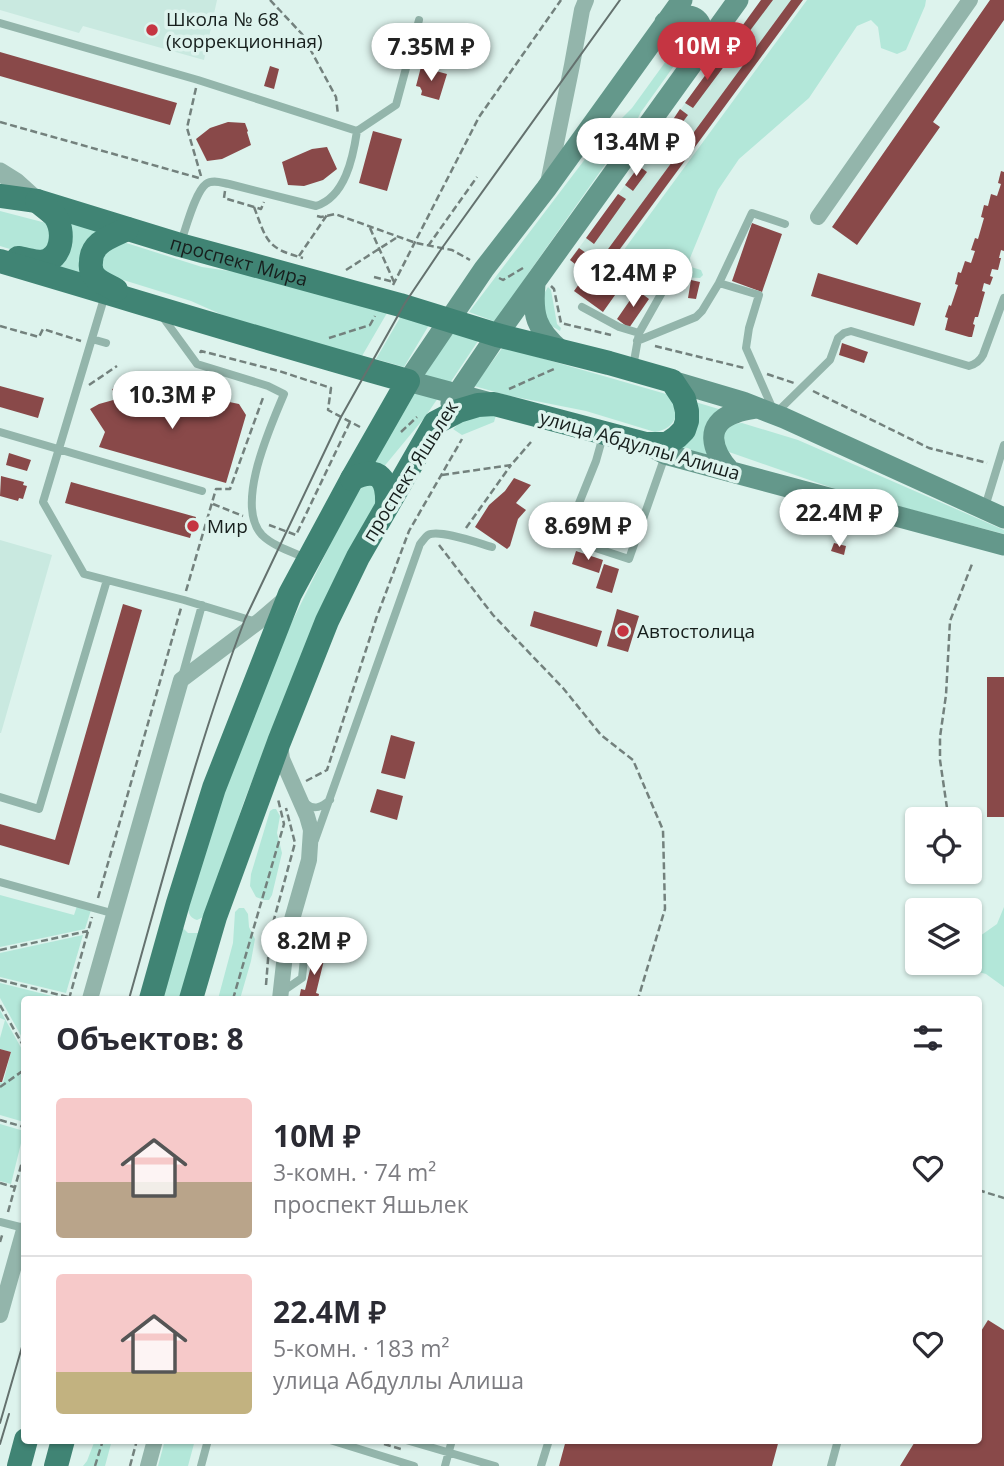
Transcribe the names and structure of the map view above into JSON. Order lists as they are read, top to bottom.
{
  "streets": {
    "main road": ["проспект Мира", "улица Абдуллы Алиша", "проспект Яшьлек"]
  },
  "crossings": [
    ["проспект Мира", "проспект Яшьлек"],
    ["улица Абдуллы Алиша", "проспект Яшьлек"]
  ],
  "places": ["Школа № 68 (коррекционная)", "Мир", "Автостолица"],
  "page": {
    "price": [
      "10M ₽",
      "7.35M ₽",
      "13.4M ₽",
      "12.4M ₽",
      "10.3M ₽",
      "22.4M ₽",
      "8.69M ₽",
      "8.2M ₽"
    ],
    "heading": "Объектов: 8",
    "list": [
      {
        "name": "10M ₽",
        "note": "3-комн. · 74 m² · проспект Яшьлек"
      },
      {
        "name": "22.4M ₽",
        "note": "5-комн. · 183 m² · улица Абдуллы Алиша"
      }
    ]
  }
}
